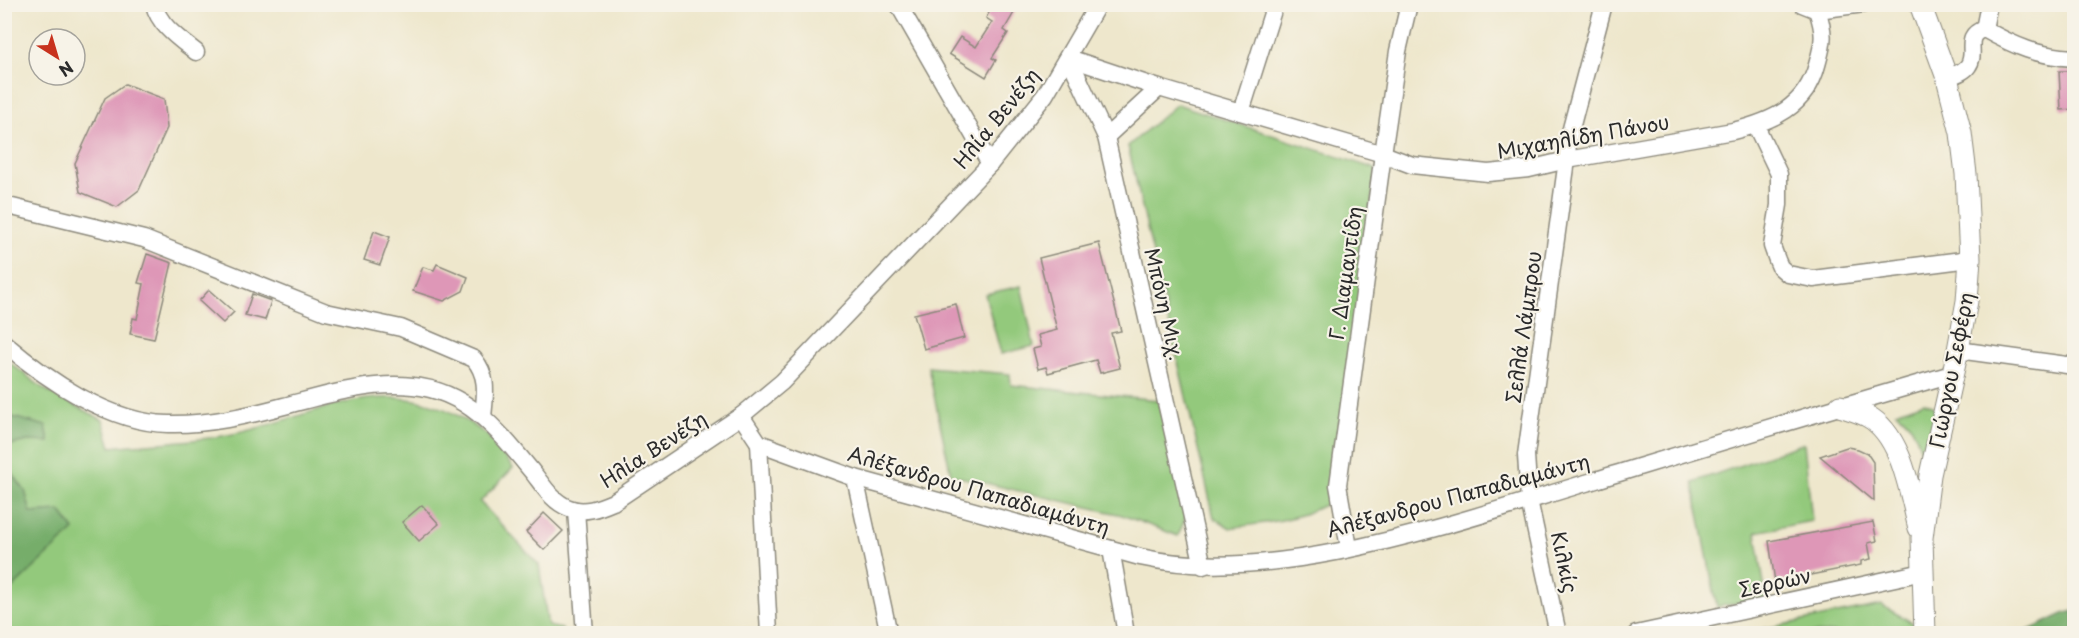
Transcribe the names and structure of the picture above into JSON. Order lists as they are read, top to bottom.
{
  "streets": {
    "main road": ["Γιώργου Σεφέρη"],
    "street": [
      "Ηλία Βενέζη",
      "Μιχαηλίδη Πάνου",
      "Γ. Διαμαντίδη",
      "Μπόνη Μιχ.",
      "Σελλά Λάμπρου",
      "Αλέξανδρου Παπαδιαμάντη",
      "Κιλκίς",
      "Σερρών"
    ]
  },
  "crossings": [
    ["Ηλία Βενέζη", "Μιχαηλίδη Πάνου"],
    ["Ηλία Βενέζη", "Μπόνη Μιχ."],
    ["Μιχαηλίδη Πάνου", "Γ. Διαμαντίδη"],
    ["Μιχαηλίδη Πάνου", "Μπόνη Μιχ."],
    ["Μιχαηλίδη Πάνου", "Σελλά Λάμπρου"],
    ["Γ. Διαμαντίδη", "Αλέξανδρου Παπαδιαμάντη"],
    ["Μπόνη Μιχ.", "Αλέξανδρου Παπαδιαμάντη"],
    ["Σελλά Λάμπρου", "Αλέξανδρου Παπαδιαμάντη"],
    ["Σελλά Λάμπρου", "Κιλκίς"],
    ["Γιώργου Σεφέρη", "Αλέξανδρου Παπαδιαμάντη"],
    ["Γιώργου Σεφέρη", "Σερρών"],
    ["Αλέξανδρου Παπαδιαμάντη", "Κιλκίς"]
  ],
  "north": "bottom right"
}
